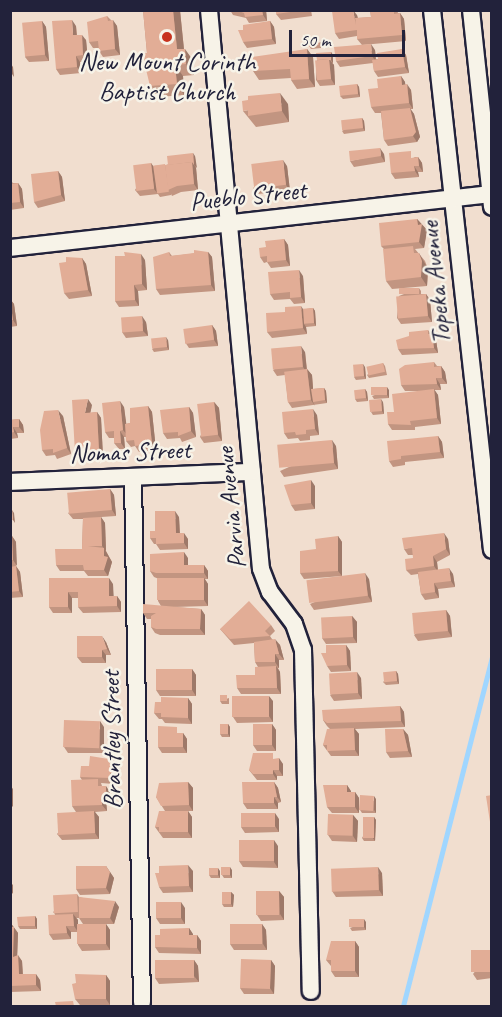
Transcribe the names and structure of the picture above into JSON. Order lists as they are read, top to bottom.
{
  "streets": {
    "street": [
      "Pueblo Street",
      "Topeka Avenue",
      "Nomas Street",
      "Parvia Avenue",
      "Brantley Street"
    ]
  },
  "crossings": [
    ["Pueblo Street", "Topeka Avenue"],
    ["Pueblo Street", "Parvia Avenue"],
    ["Nomas Street", "Parvia Avenue"],
    ["Nomas Street", "Brantley Street"]
  ],
  "places": ["New Mount Corinth Baptist Church"],
  "scale_bar": "50 m"
}
